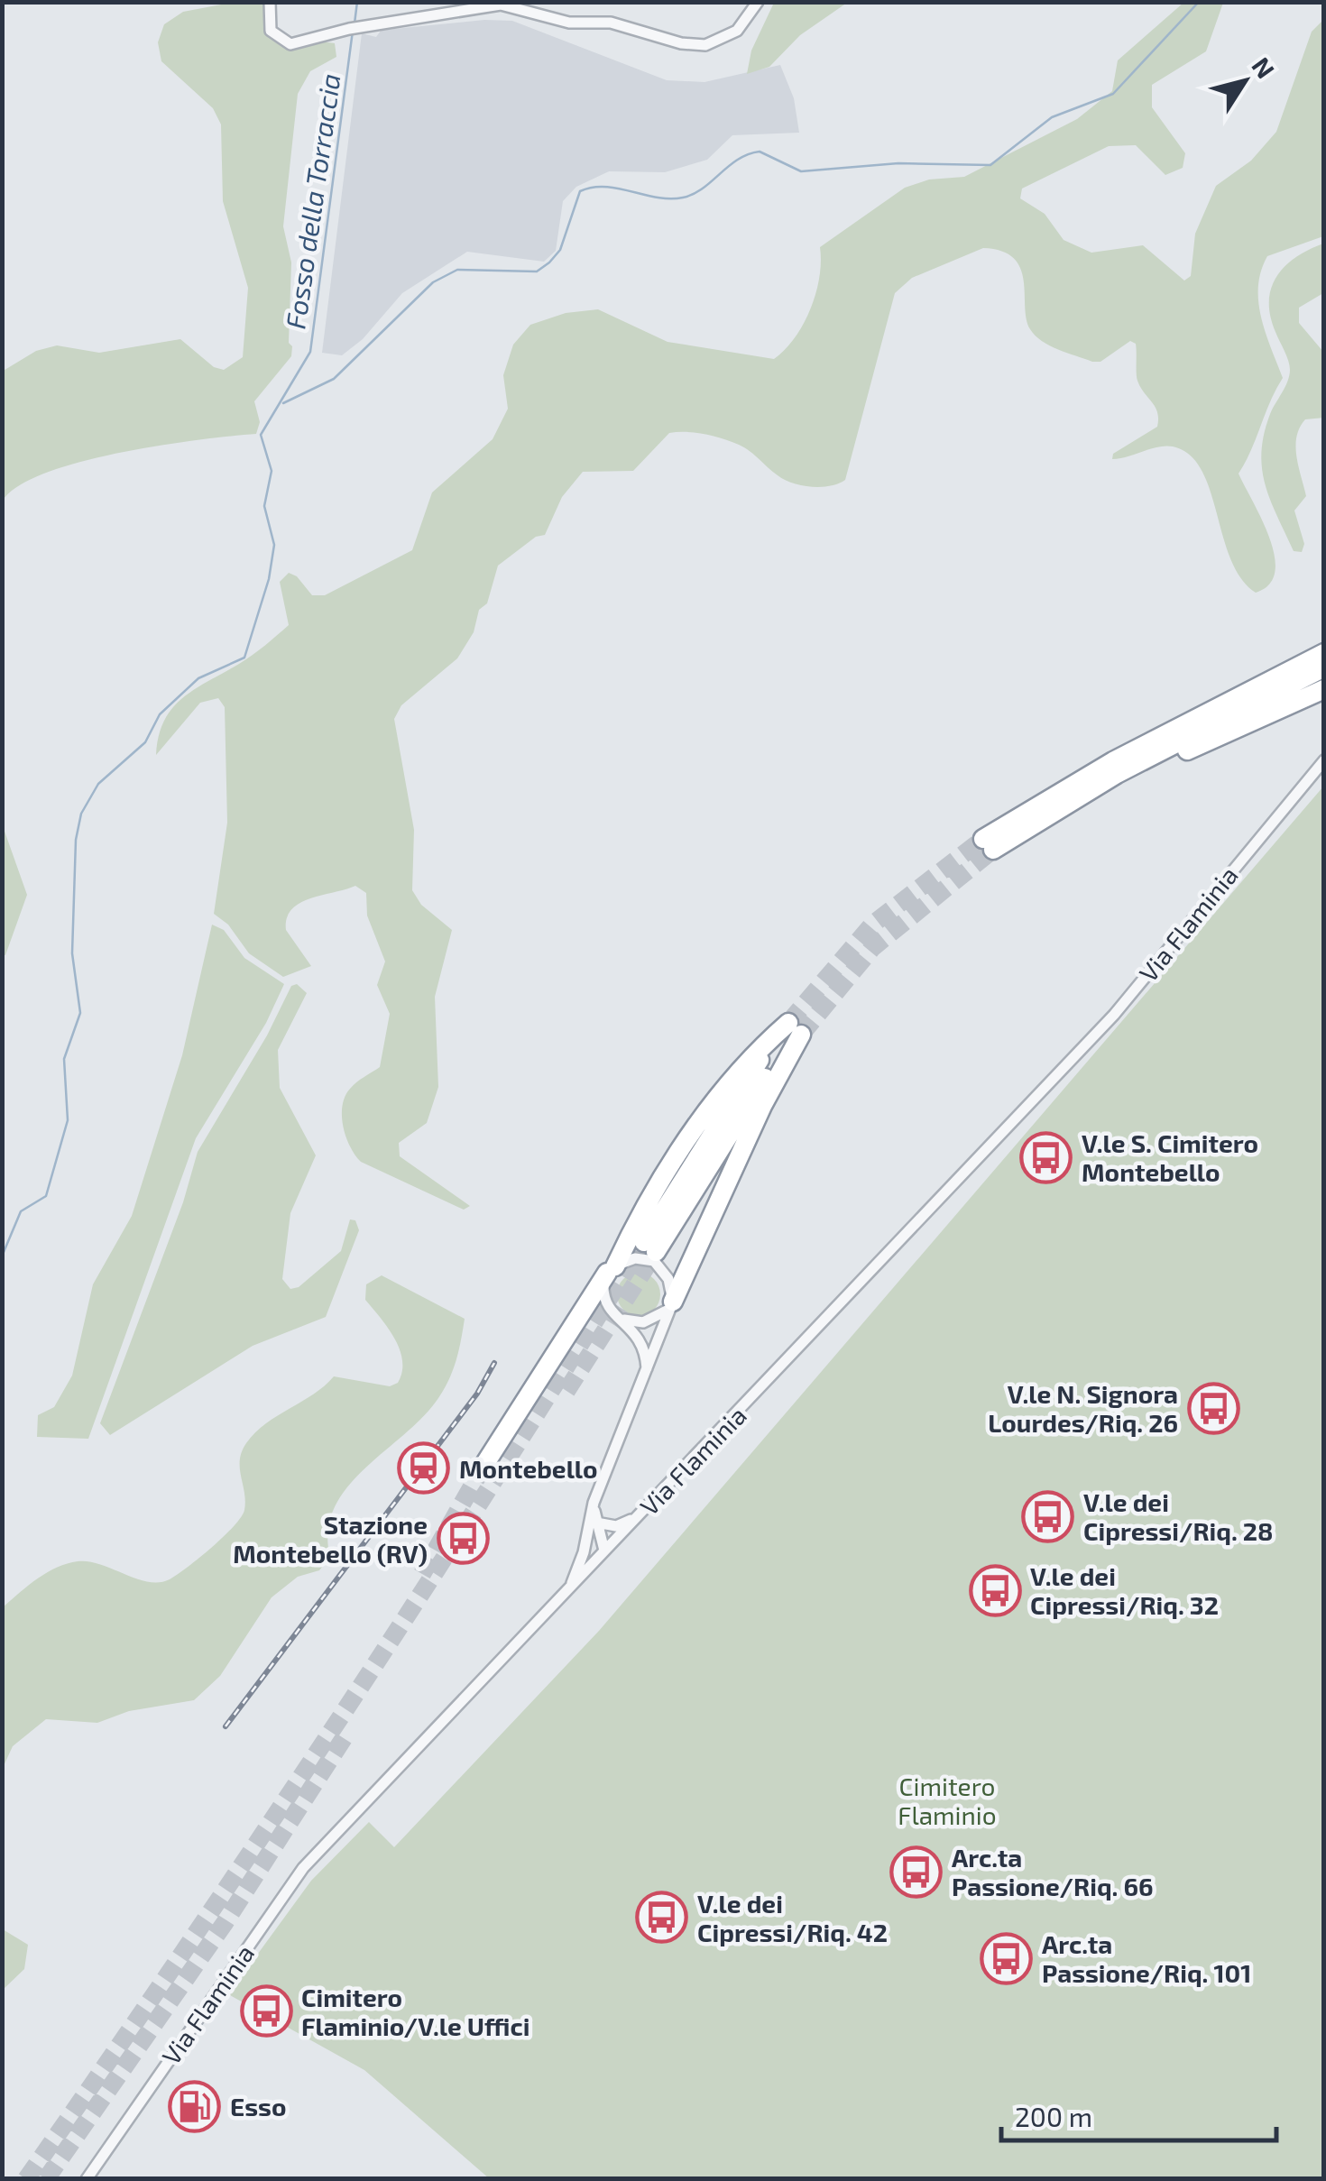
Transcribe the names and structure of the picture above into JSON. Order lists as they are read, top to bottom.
{
  "streets": {
    "street": ["Via Flaminia"]
  },
  "water": ["Fosso della Torraccia"],
  "parks": ["Cimitero Flaminio"],
  "places": {
    "bus stop": [
      "V.le S. Cimitero Montebello",
      "V.le N. Signora Lourdes/Riq. 26",
      "V.le dei Cipressi/Riq. 28",
      "Stazione Montebello (RV)",
      "V.le dei Cipressi/Riq. 32",
      "Arc.ta Passione/Riq. 66",
      "V.le dei Cipressi/Riq. 42",
      "Arc.ta Passione/Riq. 101",
      "Cimitero Flaminio/V.le Uffici"
    ],
    "station": ["Montebello"],
    "fuel station": ["Esso"]
  },
  "scale_bar": "200 m",
  "north": "top right"
}
